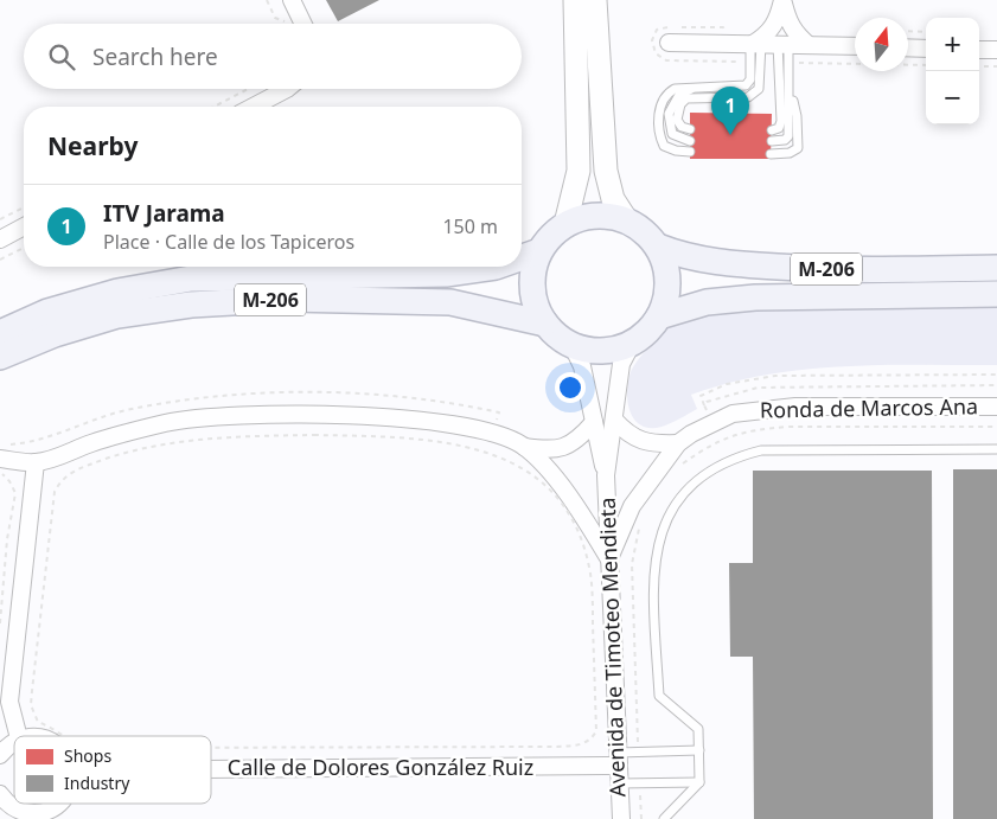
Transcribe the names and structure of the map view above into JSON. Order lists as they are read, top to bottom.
{
  "streets": {
    "main road": ["M-206"],
    "street": ["Ronda de Marcos Ana", "Avenida de Timoteo Mendieta", "Calle de Dolores González Ruiz"]
  },
  "crossings": [
    ["M-206", "Avenida de Timoteo Mendieta"],
    ["Ronda de Marcos Ana", "Avenida de Timoteo Mendieta"],
    ["Avenida de Timoteo Mendieta", "Calle de Dolores González Ruiz"]
  ],
  "legend": ["Shops", "Industry"],
  "north": "top",
  "page": {
    "map_buttons": ["+", "−"],
    "search": "Search here",
    "pins": "1",
    "heading": "Nearby",
    "list": [
      {
        "mark": "1",
        "name": "ITV Jarama",
        "note": "Place · Calle de los Tapiceros",
        "value": "150 m"
      }
    ]
  }
}
